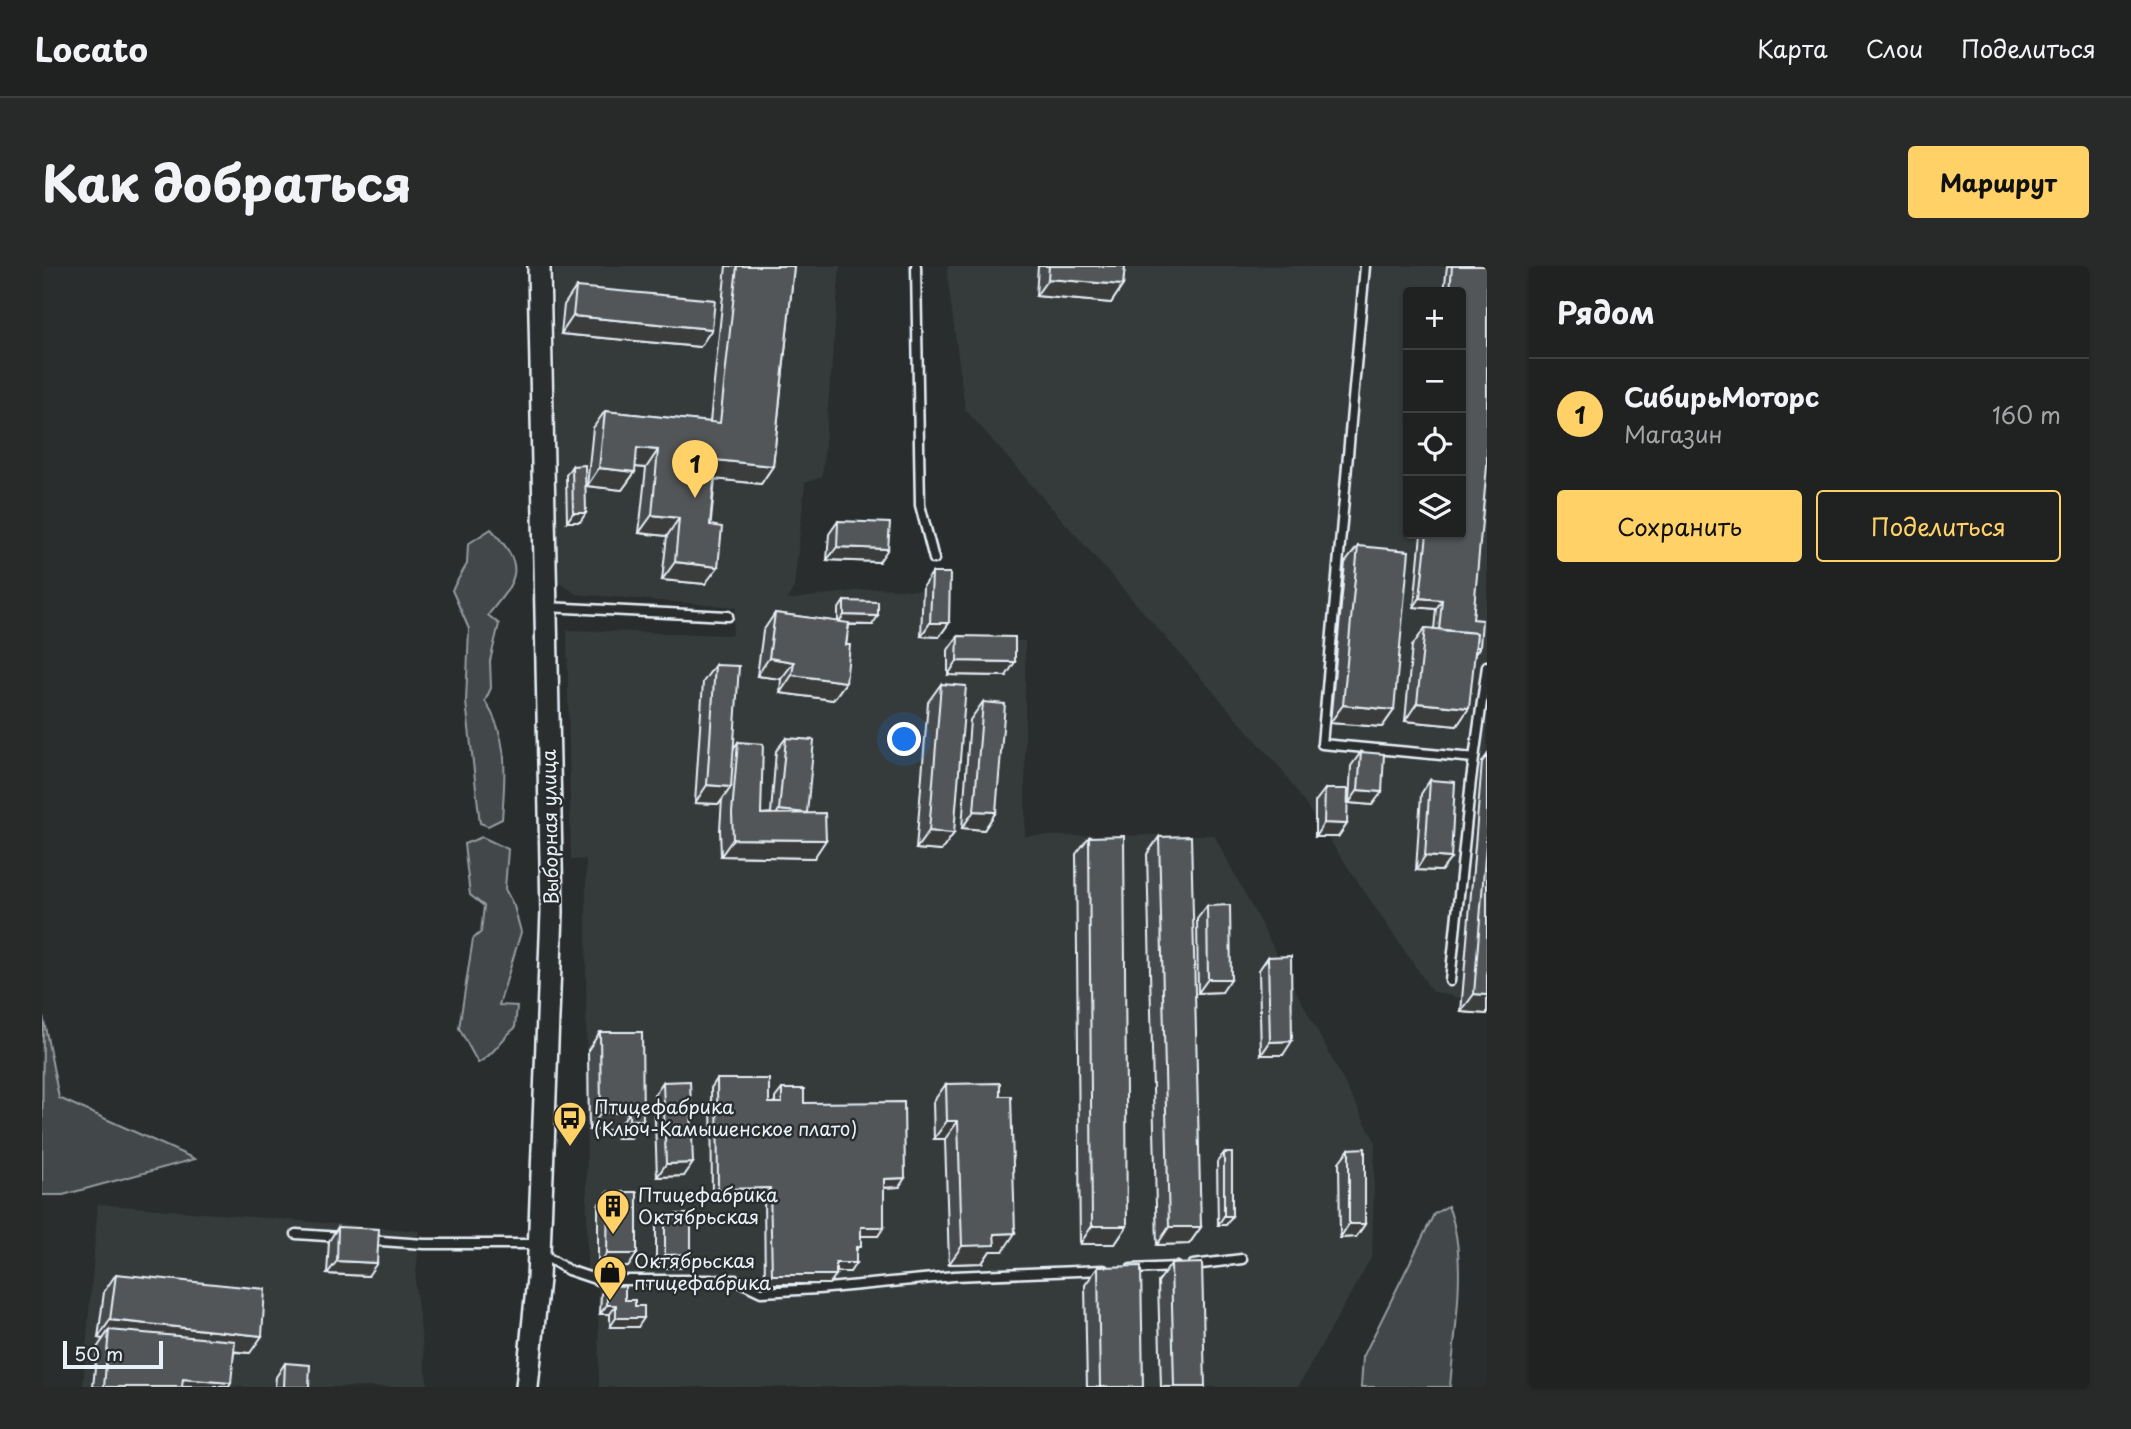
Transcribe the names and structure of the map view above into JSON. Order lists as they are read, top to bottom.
{
  "streets": {
    "main road": ["Выборная улица"]
  },
  "places": {
    "bus stop": ["Птицефабрика (Ключ-Камышенское плато)"],
    "building": ["Птицефабрика Октябрьская"],
    "shop": ["Октябрьская птицефабрика"]
  },
  "scale_bar": "50 m",
  "page": {
    "header": "Locato",
    "nav": ["Карта", "Слои", "Поделиться"],
    "title": "Как добраться",
    "buttons": [
      "Маршрут",
      ["Сохранить", "Поделиться"]
    ],
    "heading": "Рядом",
    "map_buttons": ["+", "−"],
    "list": [
      {
        "mark": "1",
        "name": "СибирьМоторс",
        "note": "Магазин",
        "value": "160 m"
      }
    ],
    "pins": "1",
    "scale": "50 m"
  }
}
